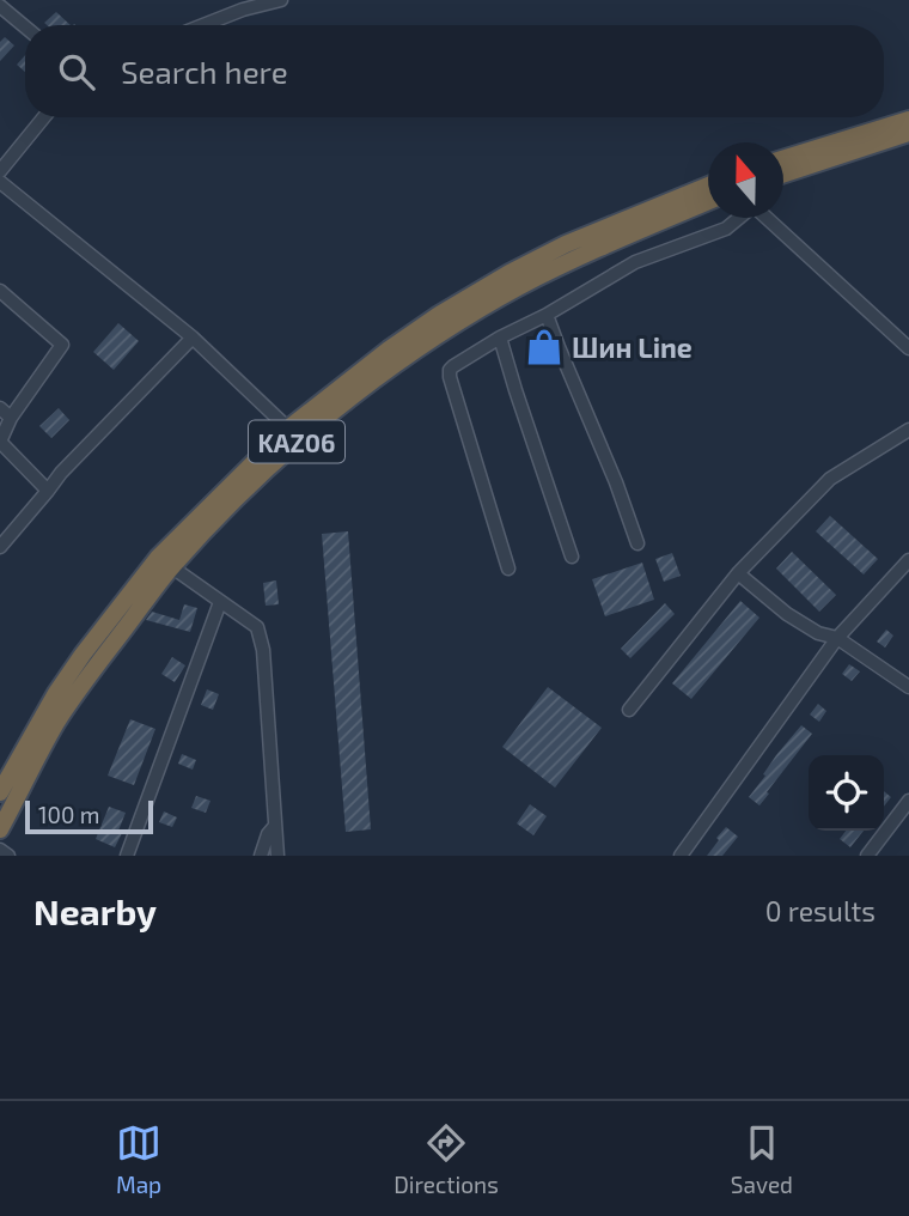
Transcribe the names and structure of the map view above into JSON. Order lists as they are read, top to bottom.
{
  "streets": {
    "highway": ["KАZ06"]
  },
  "places": {
    "shop": ["Шин Line"]
  },
  "scale_bar": "100 m",
  "north": "top",
  "page": {
    "search": "Search here",
    "scale": "100 m",
    "heading": ["Nearby", "0 results"],
    "nav": ["Map", "Directions", "Saved"]
  }
}
